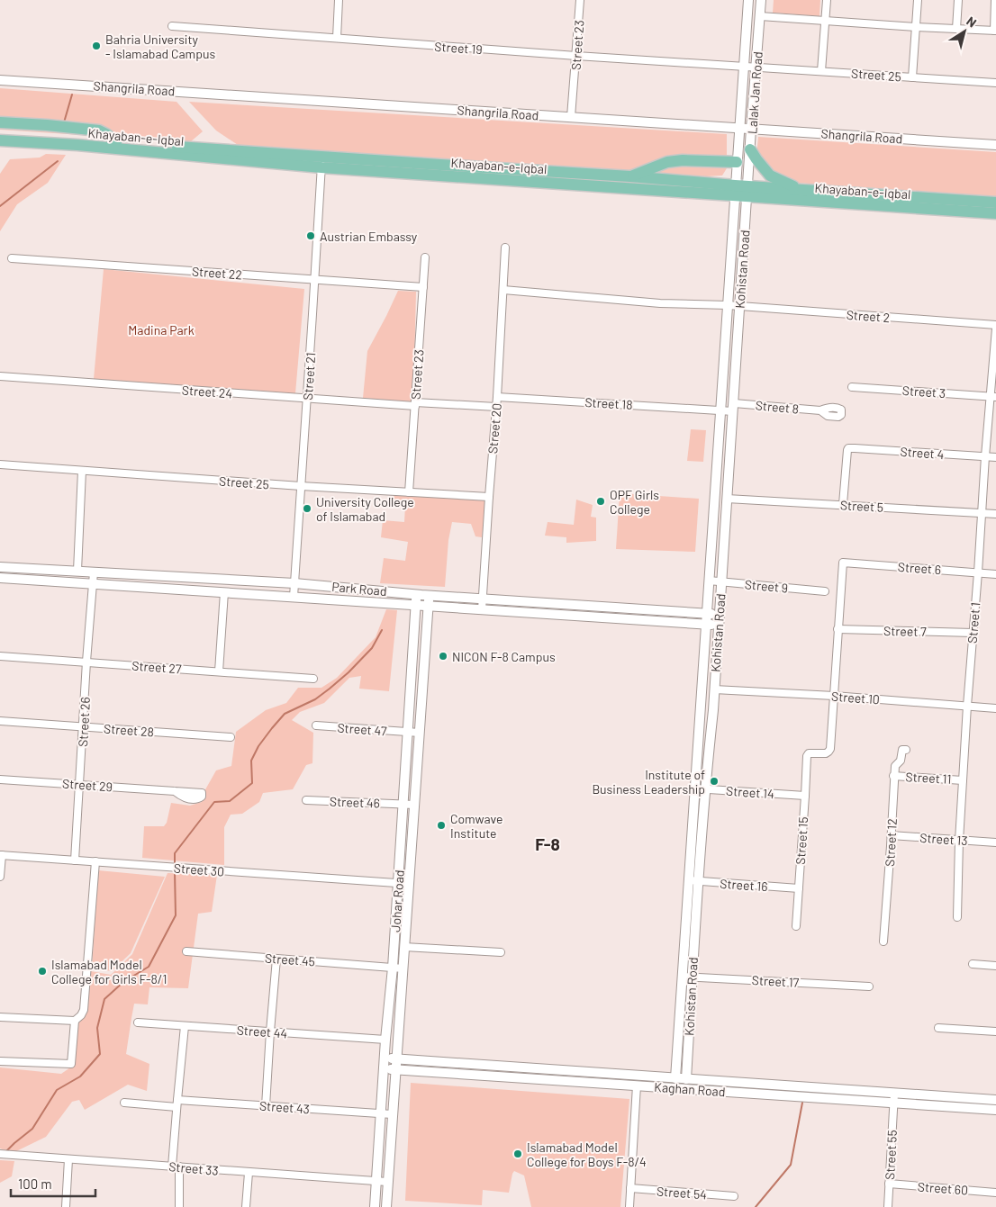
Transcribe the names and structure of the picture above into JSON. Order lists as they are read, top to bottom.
{
  "streets": {
    "main road": ["Khayaban-e-Iqbal"],
    "street": [
      "Street 23",
      "Street 19",
      "Street 25",
      "Shangrila Road",
      "Lalak Jan Road",
      "Kohistan Road",
      "Street 22",
      "Street 2",
      "Street 21",
      "Street 24",
      "Street 3",
      "Street 18",
      "Street 8",
      "Street 20",
      "Street 4",
      "Street 5",
      "Street 6",
      "Street 9",
      "Park Road",
      "Street 1",
      "Street 7",
      "Street 27",
      "Street 10",
      "Street 26",
      "Street 47",
      "Street 28",
      "Street 11",
      "Street 29",
      "Street 14",
      "Street 46",
      "Street 13",
      "Street 15",
      "Street 12",
      "Street 30",
      "Street 16",
      "Johar Road",
      "Street 45",
      "Street 17",
      "Street 44",
      "Kaghan Road",
      "Street 43",
      "Street 55",
      "Street 33",
      "Street 60",
      "Street 54"
    ]
  },
  "crossings": [
    ["Street 23", "Street 19"],
    ["Street 23", "Street 25"],
    ["Street 23", "Shangrila Road"],
    ["Street 23", "Street 22"],
    ["Street 23", "Street 24"],
    ["Street 19", "Street 25"],
    ["Street 19", "Lalak Jan Road"],
    ["Street 25", "Lalak Jan Road"],
    ["Street 25", "Street 21"],
    ["Street 25", "Street 20"],
    ["Shangrila Road", "Lalak Jan Road"],
    ["Lalak Jan Road", "Khayaban-e-Iqbal"],
    ["Lalak Jan Road", "Kohistan Road"],
    ["Khayaban-e-Iqbal", "Kohistan Road"],
    ["Khayaban-e-Iqbal", "Street 21"],
    ["Kohistan Road", "Street 2"],
    ["Kohistan Road", "Street 18"],
    ["Kohistan Road", "Street 8"],
    ["Kohistan Road", "Street 5"],
    ["Kohistan Road", "Street 9"],
    ["Kohistan Road", "Park Road"],
    ["Kohistan Road", "Street 10"],
    ["Kohistan Road", "Street 14"],
    ["Kohistan Road", "Street 16"],
    ["Kohistan Road", "Street 17"],
    ["Kohistan Road", "Kaghan Road"],
    ["Street 22", "Street 21"],
    ["Street 21", "Street 24"],
    ["Street 21", "Park Road"],
    ["Street 24", "Street 20"],
    ["Street 3", "Street 1"],
    ["Street 18", "Street 8"],
    ["Street 18", "Street 20"],
    ["Street 20", "Park Road"],
    ["Street 4", "Street 5"],
    ["Street 4", "Street 1"],
    ["Street 5", "Street 1"],
    ["Street 6", "Street 1"],
    ["Street 6", "Street 7"],
    ["Park Road", "Street 26"],
    ["Park Road", "Johar Road"],
    ["Street 1", "Street 7"],
    ["Street 1", "Street 10"],
    ["Street 1", "Street 11"],
    ["Street 1", "Street 13"],
    ["Street 27", "Street 26"],
    ["Street 10", "Street 15"],
    ["Street 26", "Street 28"],
    ["Street 26", "Street 29"],
    ["Street 26", "Street 30"],
    ["Street 47", "Johar Road"],
    ["Street 11", "Street 12"],
    ["Street 14", "Street 15"],
    ["Street 46", "Johar Road"],
    ["Street 13", "Street 12"],
    ["Street 15", "Street 16"],
    ["Street 30", "Johar Road"],
    ["Johar Road", "Street 45"],
    ["Johar Road", "Street 44"],
    ["Johar Road", "Kaghan Road"],
    ["Johar Road", "Street 43"],
    ["Johar Road", "Street 33"],
    ["Kaghan Road", "Street 55"],
    ["Street 55", "Street 60"]
  ],
  "districts": ["F-8"],
  "parks": ["Madina Park"],
  "places": [
    "Bahria University - Islamabad Campus",
    "Austrian Embassy",
    "OPF Girls College",
    "University College of Islamabad",
    "NICON F-8 Campus",
    "Institute of Business Leadership",
    "Comwave Institute",
    "Islamabad Model College for Girls F-8/1",
    "Islamabad Model College for Boys F-8/4"
  ],
  "scale_bar": "100 m",
  "north": "top right"
}
